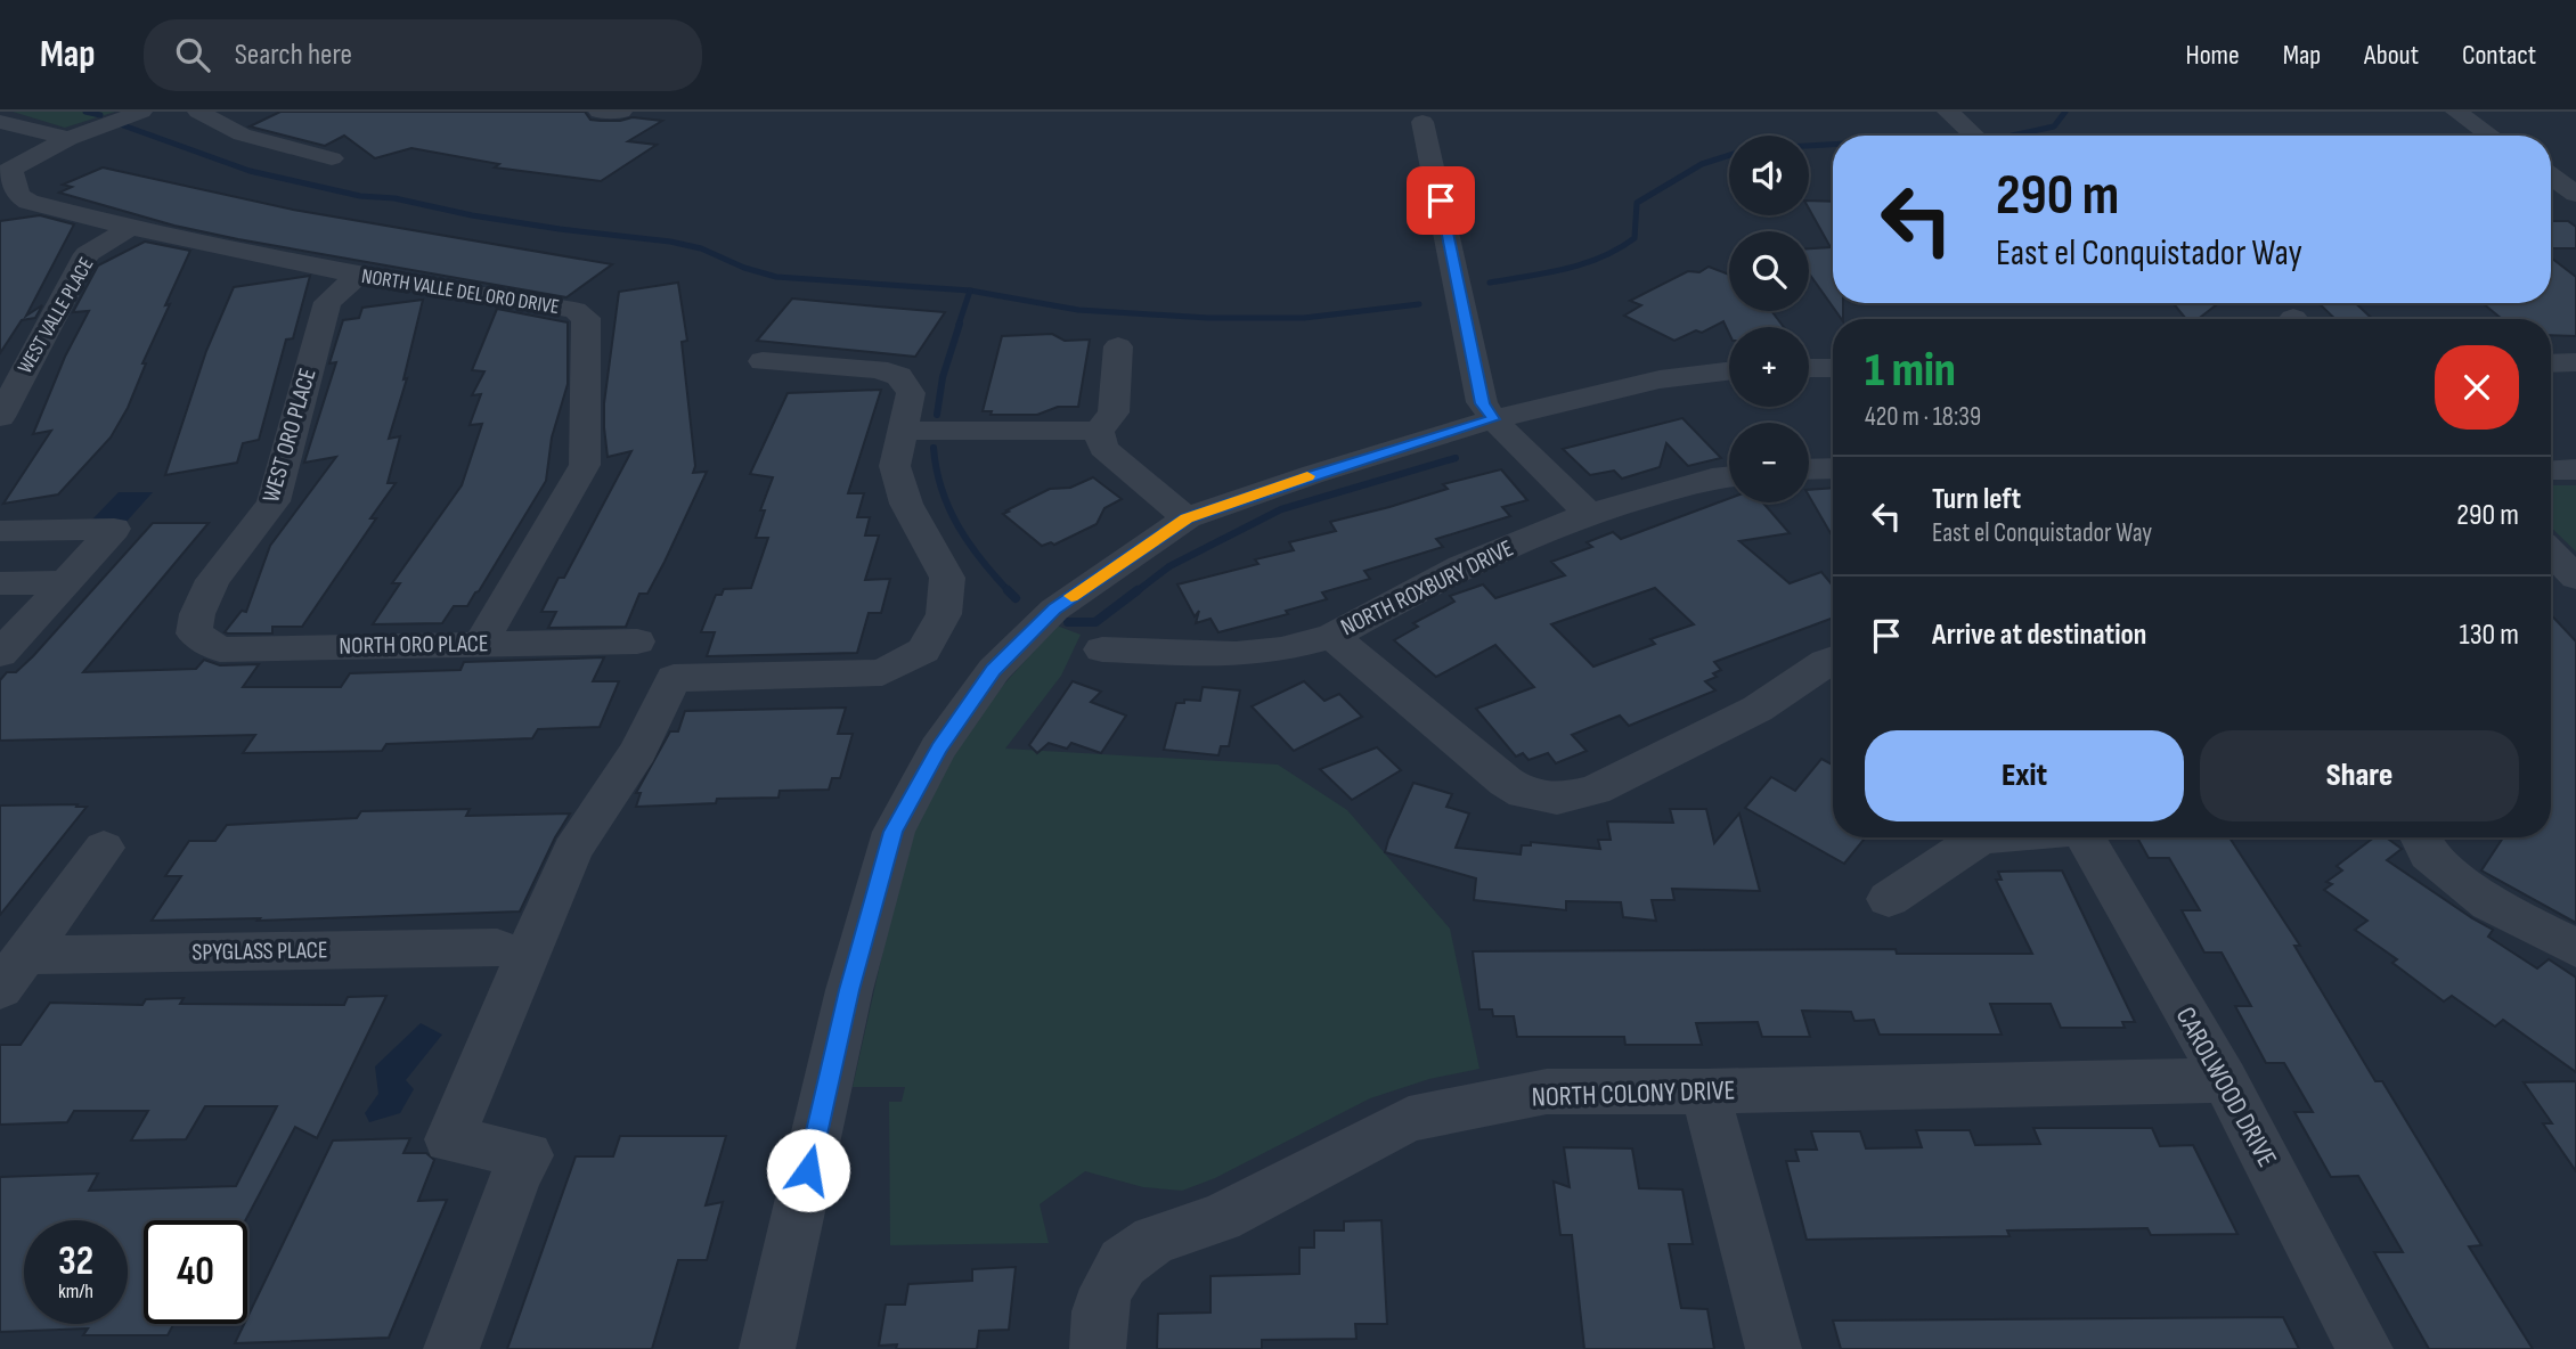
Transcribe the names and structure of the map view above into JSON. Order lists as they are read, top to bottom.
{
  "streets": {
    "street": [
      "NORTH VALLE DEL ORO DRIVE",
      "WEST VALLE PLACE",
      "WEST ORO PLACE",
      "NORTH ROXBURY DRIVE",
      "NORTH ORO PLACE",
      "SPYGLASS PLACE",
      "CAROLWOOD DRIVE",
      "NORTH COLONY DRIVE"
    ]
  },
  "crossings": [
    ["NORTH VALLE DEL ORO DRIVE", "WEST VALLE PLACE"],
    ["NORTH VALLE DEL ORO DRIVE", "WEST ORO PLACE"],
    ["NORTH VALLE DEL ORO DRIVE", "NORTH ORO PLACE"],
    ["WEST ORO PLACE", "NORTH ORO PLACE"],
    ["CAROLWOOD DRIVE", "NORTH COLONY DRIVE"]
  ],
  "page": {
    "header": "Map",
    "search": "Search here",
    "nav": [
      "Home",
      "Map",
      "About",
      "Contact"
    ],
    "map_buttons": ["+", "−"],
    "turn": ["290 m", "East el Conquistador Way"],
    "heading": ["1 min", "420 m · 18:39"],
    "list": [
      {
        "name": "Turn left",
        "note": "East el Conquistador Way",
        "value": "290 m"
      },
      {
        "name": "Arrive at destination",
        "value": "130 m"
      }
    ],
    "buttons": ["Exit", "Share"],
    "speed": "32 km/h",
    "limit": "40"
  }
}
